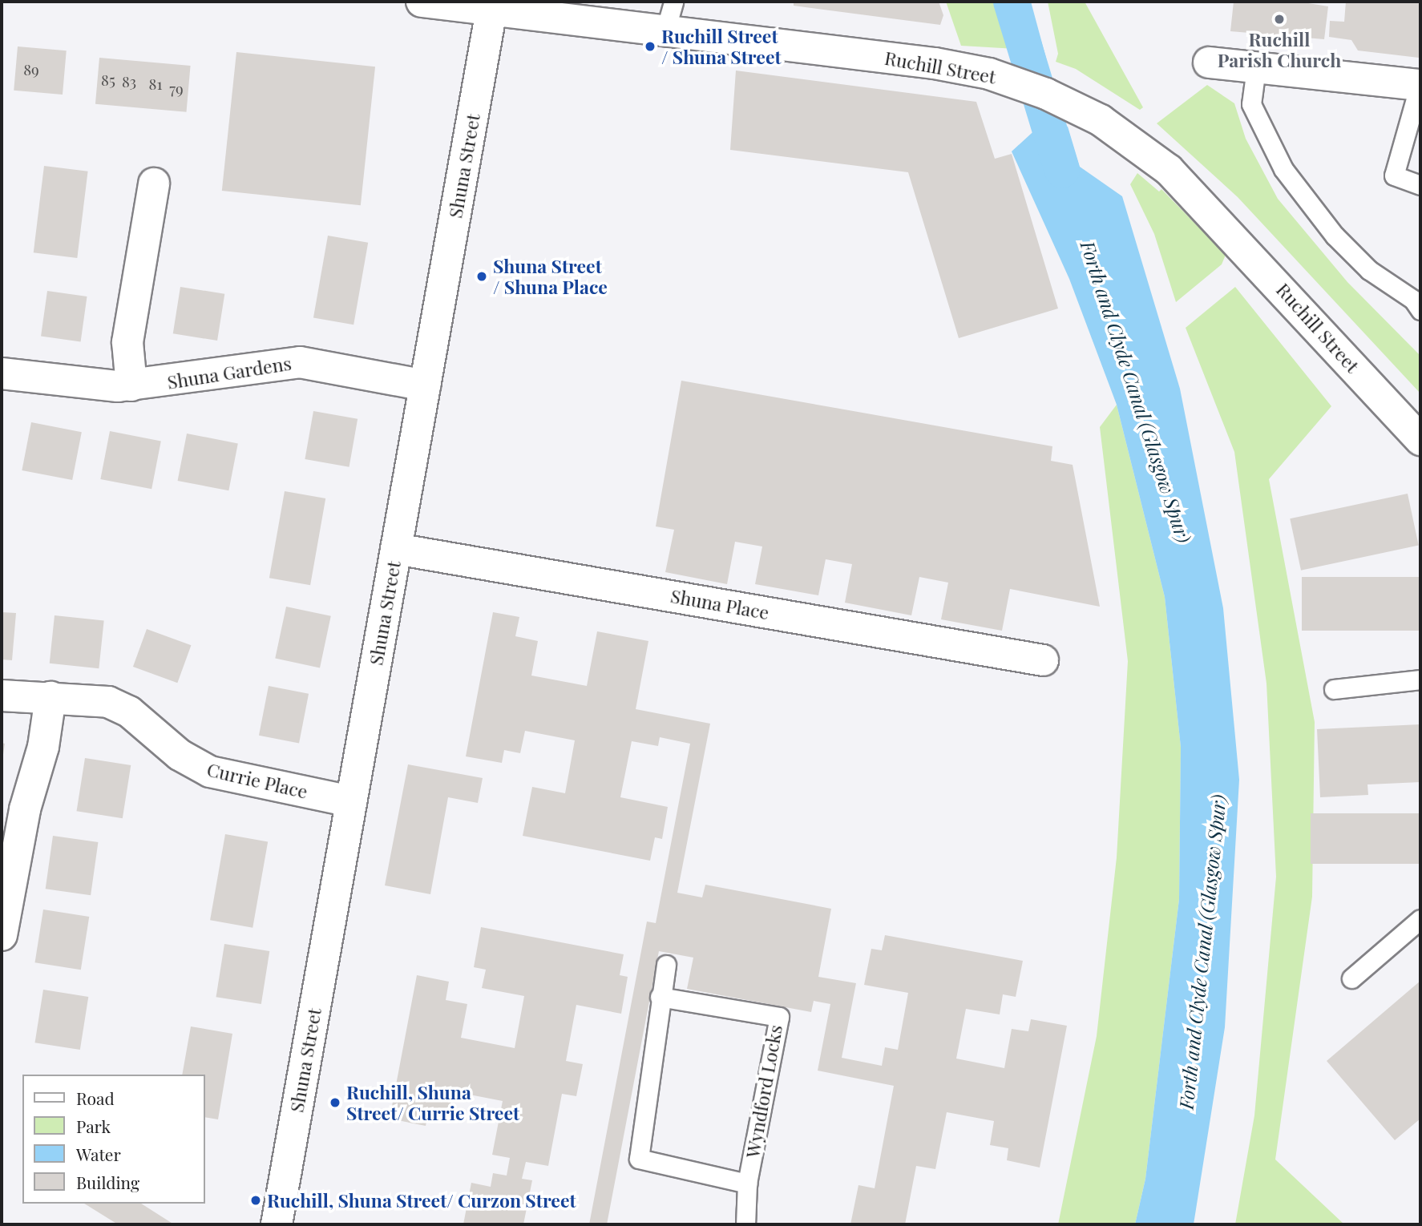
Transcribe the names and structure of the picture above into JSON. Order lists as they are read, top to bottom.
{
  "streets": {
    "street": [
      "Ruchill Street",
      "Shuna Street",
      "Shuna Gardens",
      "Shuna Place",
      "Currie Place"
    ],
    "lane": ["Wyndford Locks"]
  },
  "crossings": [
    ["Ruchill Street", "Shuna Street"],
    ["Shuna Street", "Shuna Gardens"],
    ["Shuna Street", "Shuna Place"],
    ["Shuna Street", "Currie Place"]
  ],
  "water": ["Forth and Clyde Canal (Glasgow Spur)"],
  "places": [
    "Ruchill Parish Church",
    "Ruchill Street / Shuna Street",
    "Shuna Street / Shuna Place",
    "Ruchill, Shuna Street/ Currie Street",
    "Ruchill, Shuna Street/ Curzon Street"
  ],
  "house_numbers": [
    "89",
    "85",
    "83",
    "81",
    "79"
  ],
  "legend": [
    "Road",
    "Park",
    "Water",
    "Building"
  ]
}
